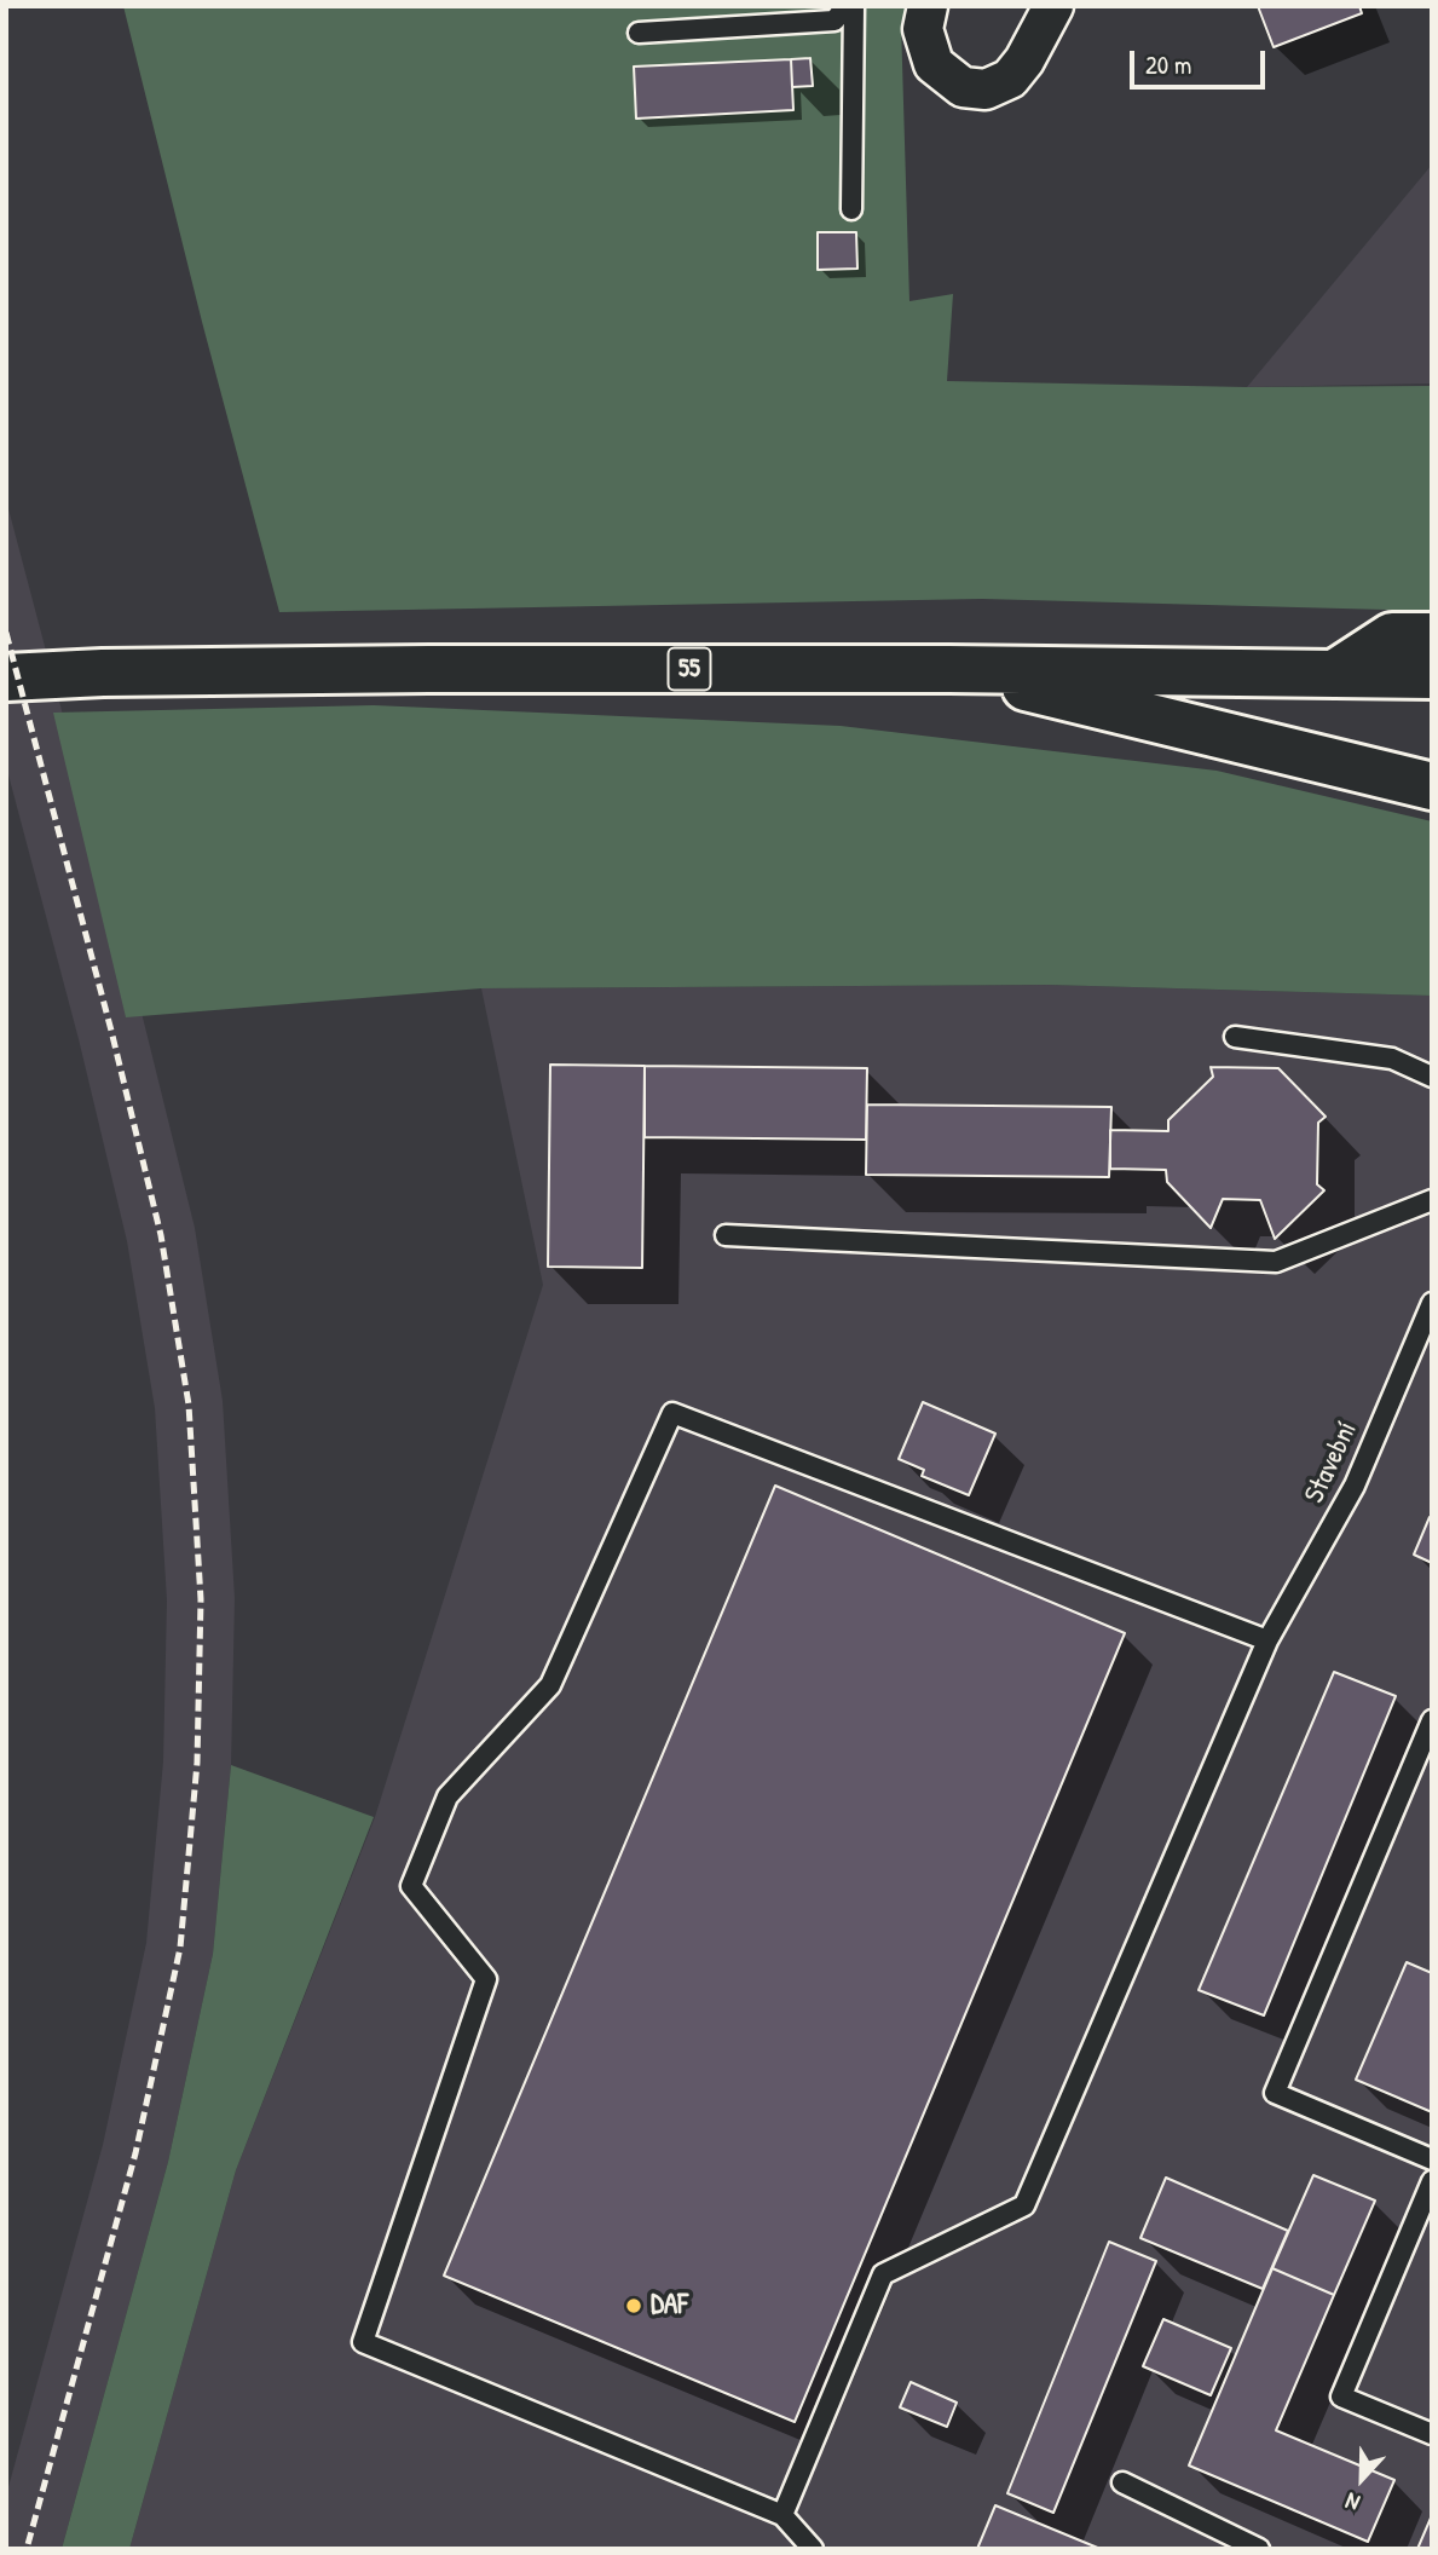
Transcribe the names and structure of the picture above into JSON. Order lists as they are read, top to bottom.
{
  "streets": {
    "main road": ["55"],
    "lane": ["Stavební"]
  },
  "places": ["DAF"],
  "scale_bar": "20 m",
  "north": "bottom"
}
